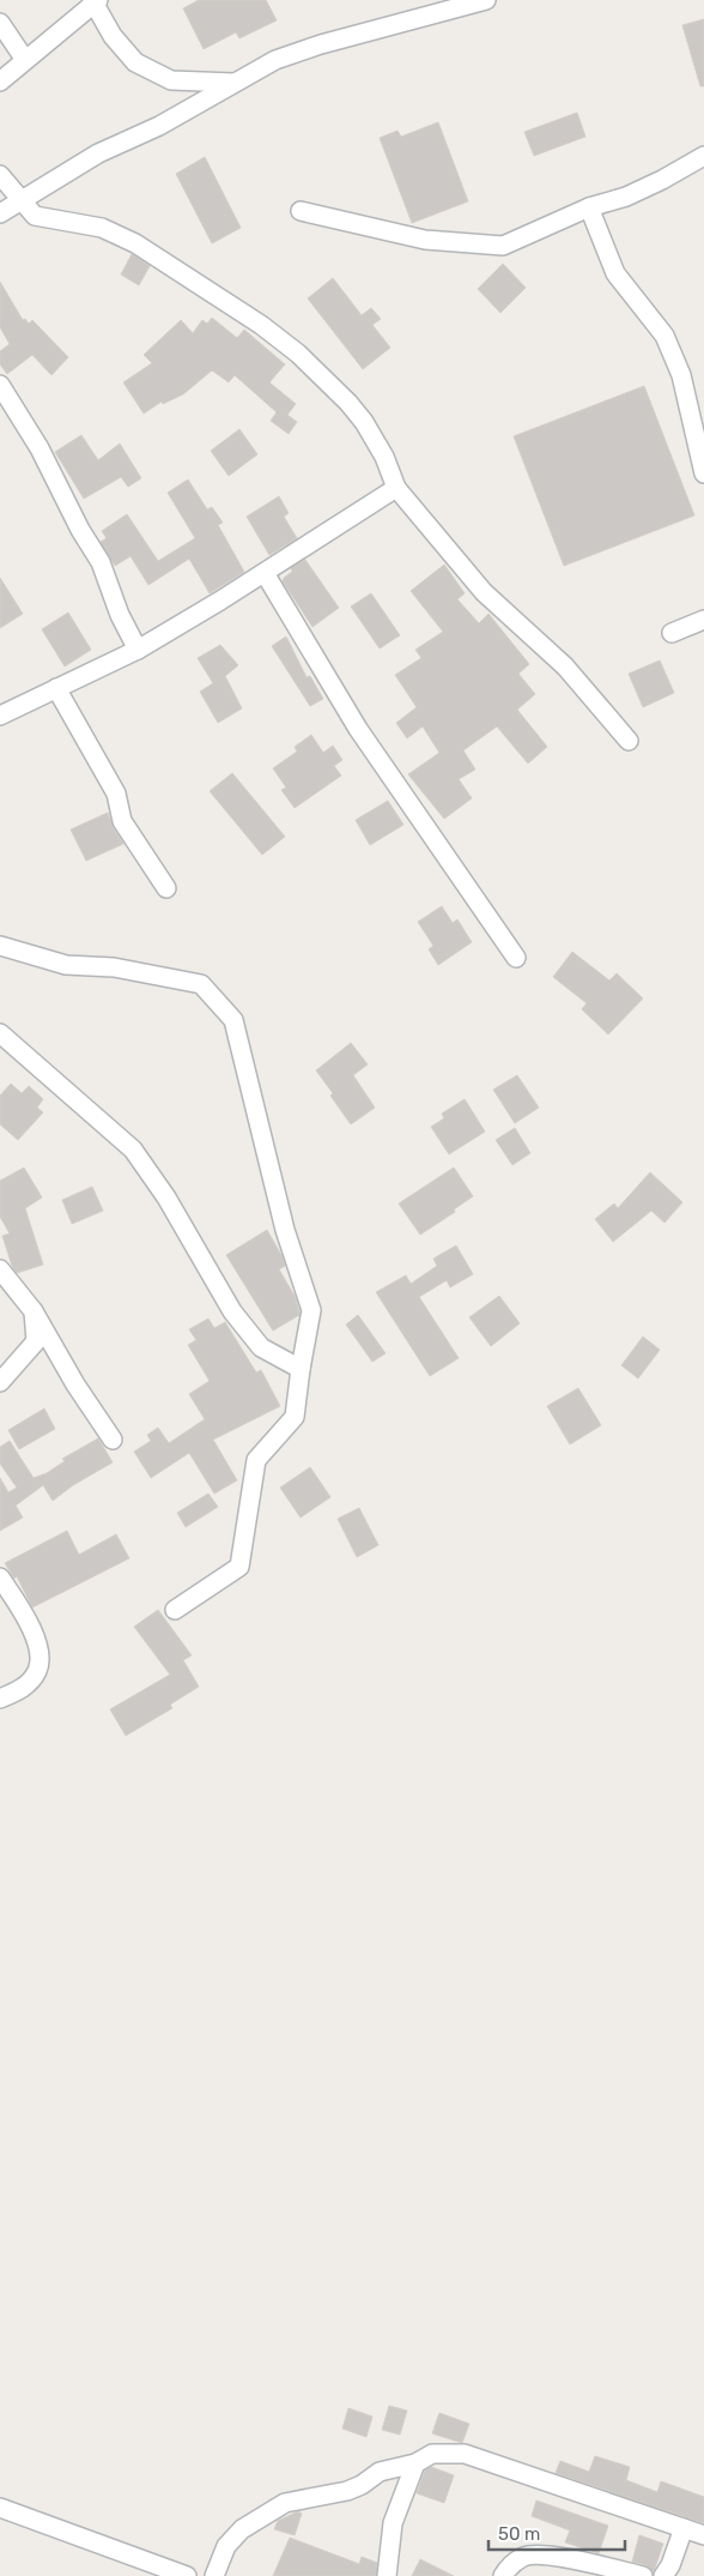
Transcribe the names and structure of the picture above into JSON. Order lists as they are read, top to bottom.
{
  "scale_bar": "50 m"
}
